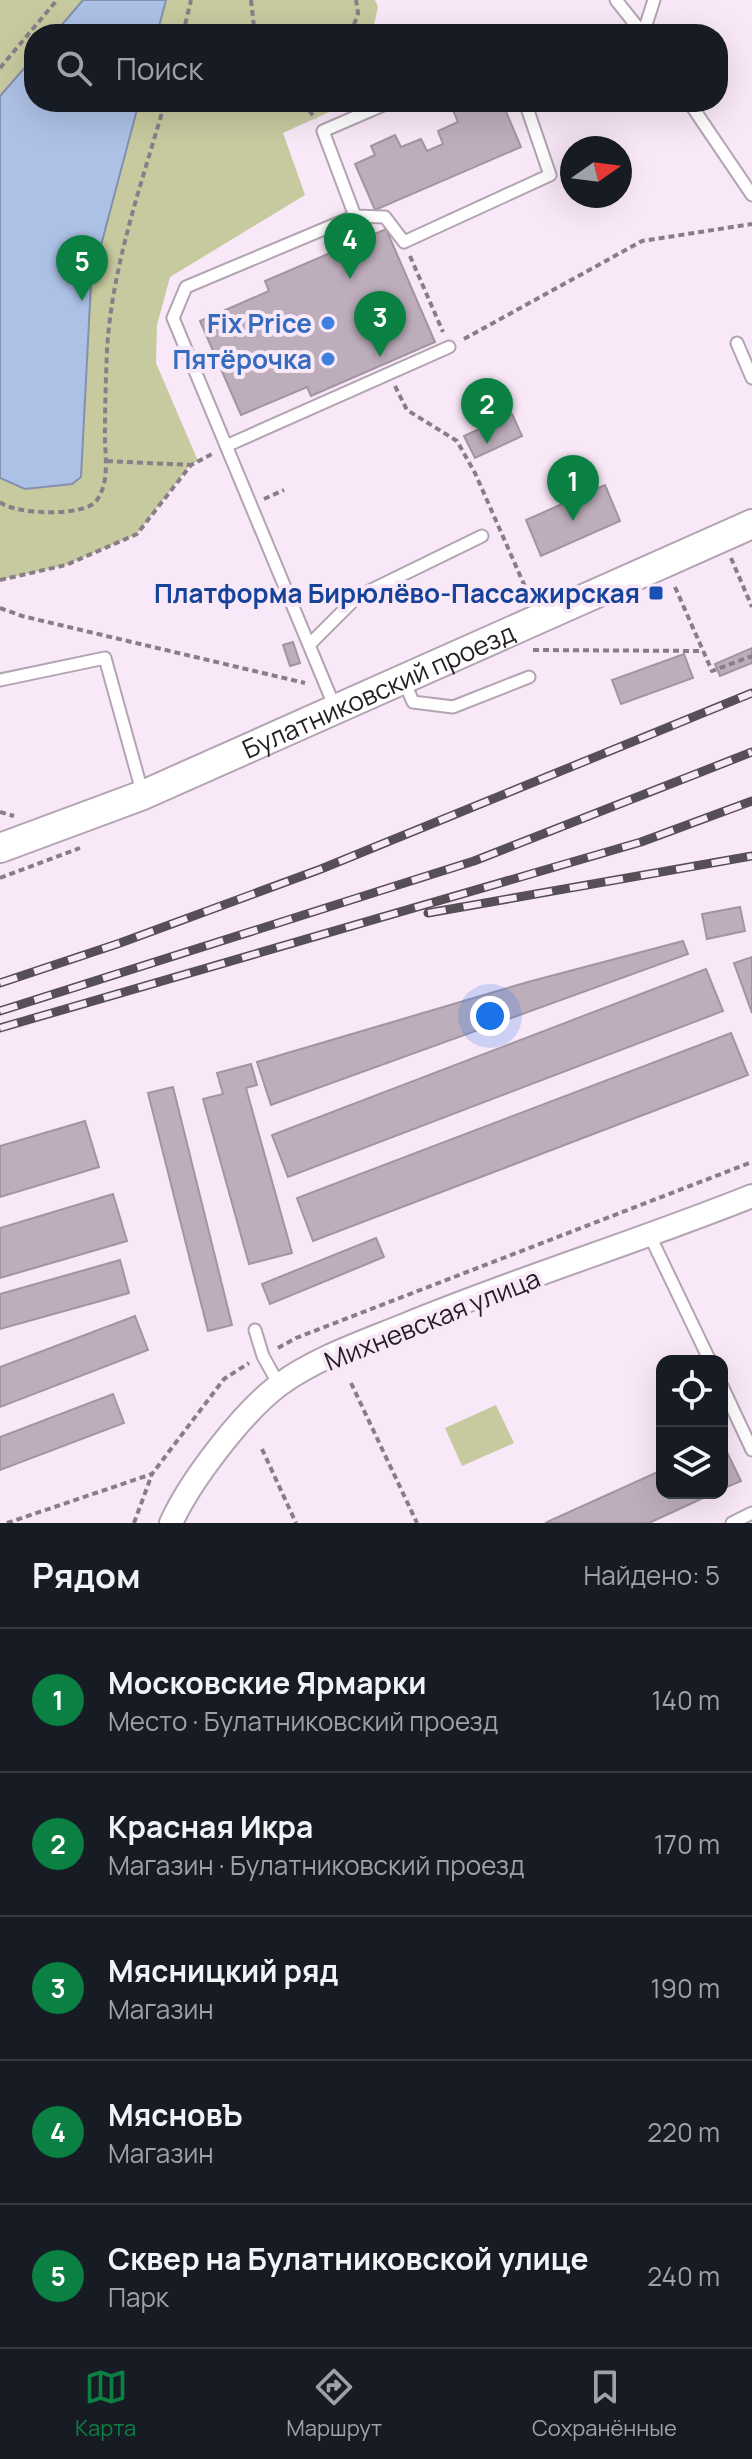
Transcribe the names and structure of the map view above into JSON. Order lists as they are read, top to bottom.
{
  "streets": {
    "street": ["Булатниковский проезд", "Михневская улица"]
  },
  "places": {
    "other": ["Fix Price", "Пятёрочка"],
    "transit": ["Платформа Бирюлёво-Пассажирская"]
  },
  "north": "right",
  "page": {
    "search": "Поиск",
    "pins": [
      "4",
      "5",
      "3",
      "2",
      "1"
    ],
    "heading": ["Рядом", "Найдено: 5"],
    "list": [
      {
        "mark": "1",
        "name": "Московские Ярмарки",
        "note": "Место · Булатниковский проезд",
        "value": "140 m"
      },
      {
        "mark": "2",
        "name": "Красная Икра",
        "note": "Магазин · Булатниковский проезд",
        "value": "170 m"
      },
      {
        "mark": "3",
        "name": "Мясницкий ряд",
        "note": "Магазин",
        "value": "190 m"
      },
      {
        "mark": "4",
        "name": "МясновЪ",
        "note": "Магазин",
        "value": "220 m"
      },
      {
        "mark": "5",
        "name": "Сквер на Булатниковской улице",
        "note": "Парк",
        "value": "240 m"
      }
    ],
    "nav": ["Карта", "Маршрут", "Сохранённые"]
  }
}
